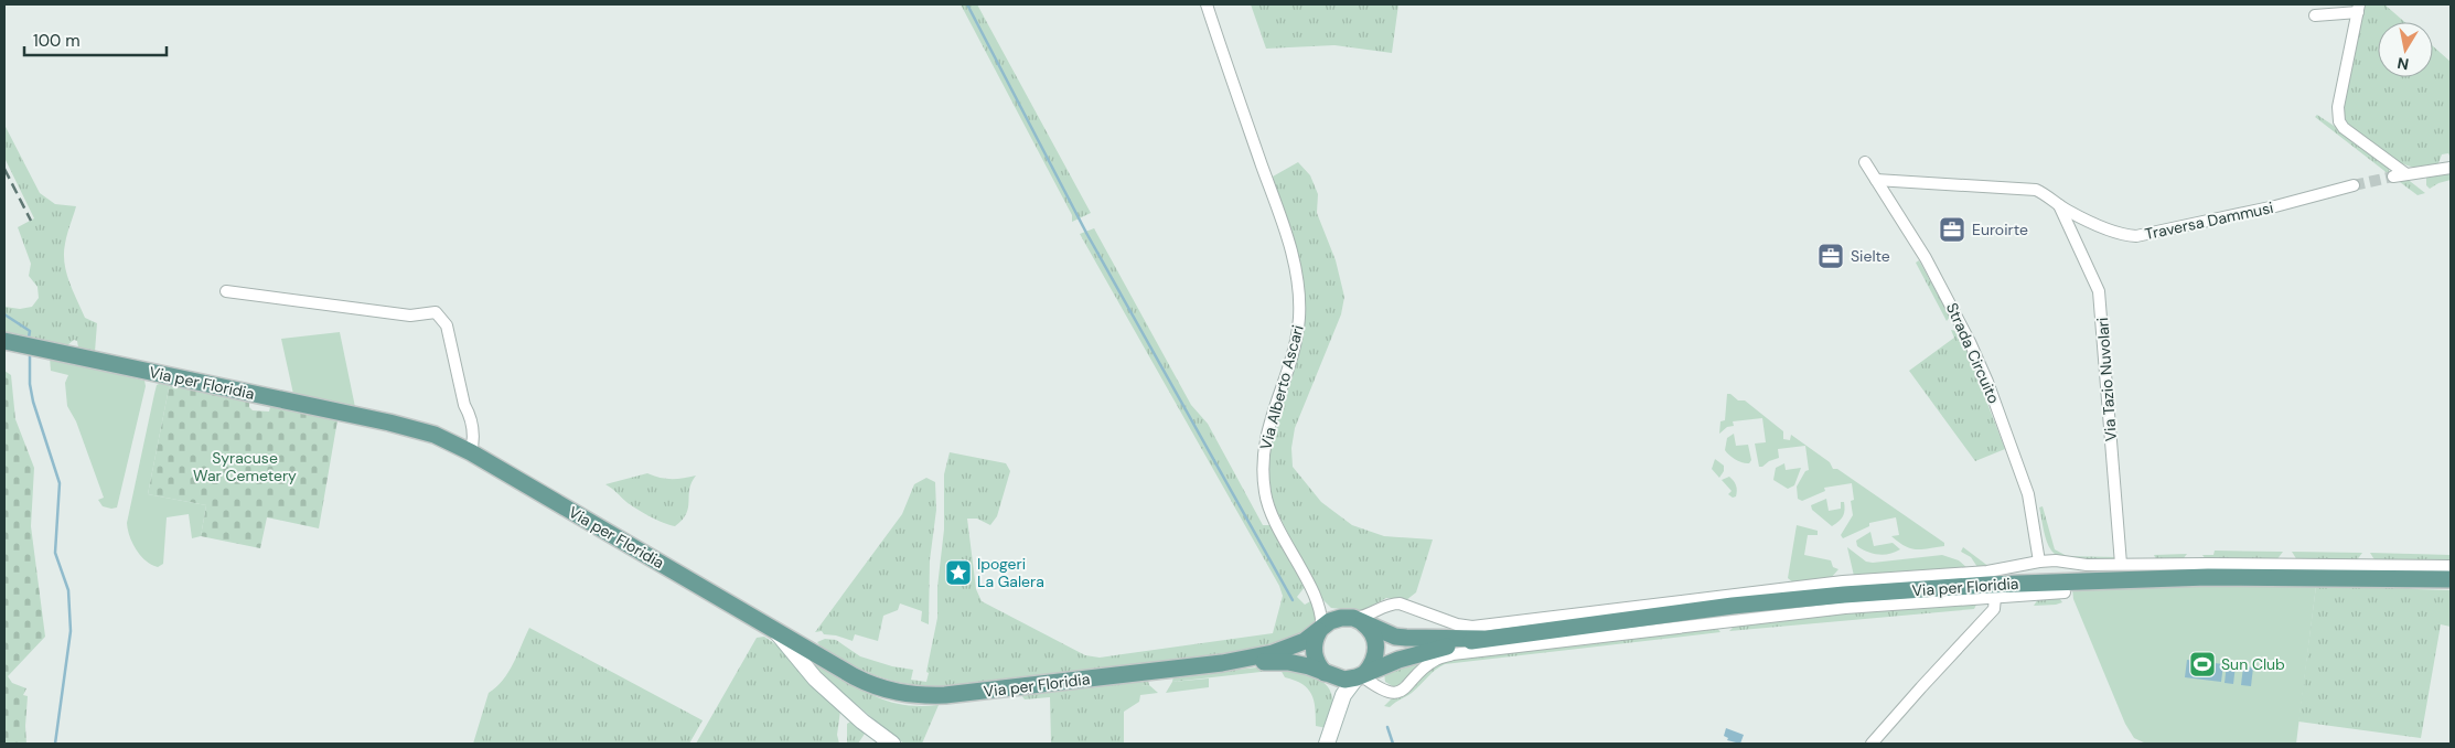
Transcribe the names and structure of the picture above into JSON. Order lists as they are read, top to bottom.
{
  "streets": {
    "main road": ["Via per Floridia"],
    "street": [
      "Traversa Dammusi",
      "Strada Circuito",
      "Via Tazio Nuvolari",
      "Via Alberto Ascari"
    ]
  },
  "crossings": [
    ["Traversa Dammusi", "Strada Circuito"],
    ["Traversa Dammusi", "Via Tazio Nuvolari"]
  ],
  "parks": ["Syracuse War Cemetery"],
  "places": {
    "office": ["Euroirte", "Sielte"],
    "place": ["Ipogeri La Galera"],
    "sports": ["Sun Club"]
  },
  "scale_bar": "100 m",
  "north": "bottom"
}
